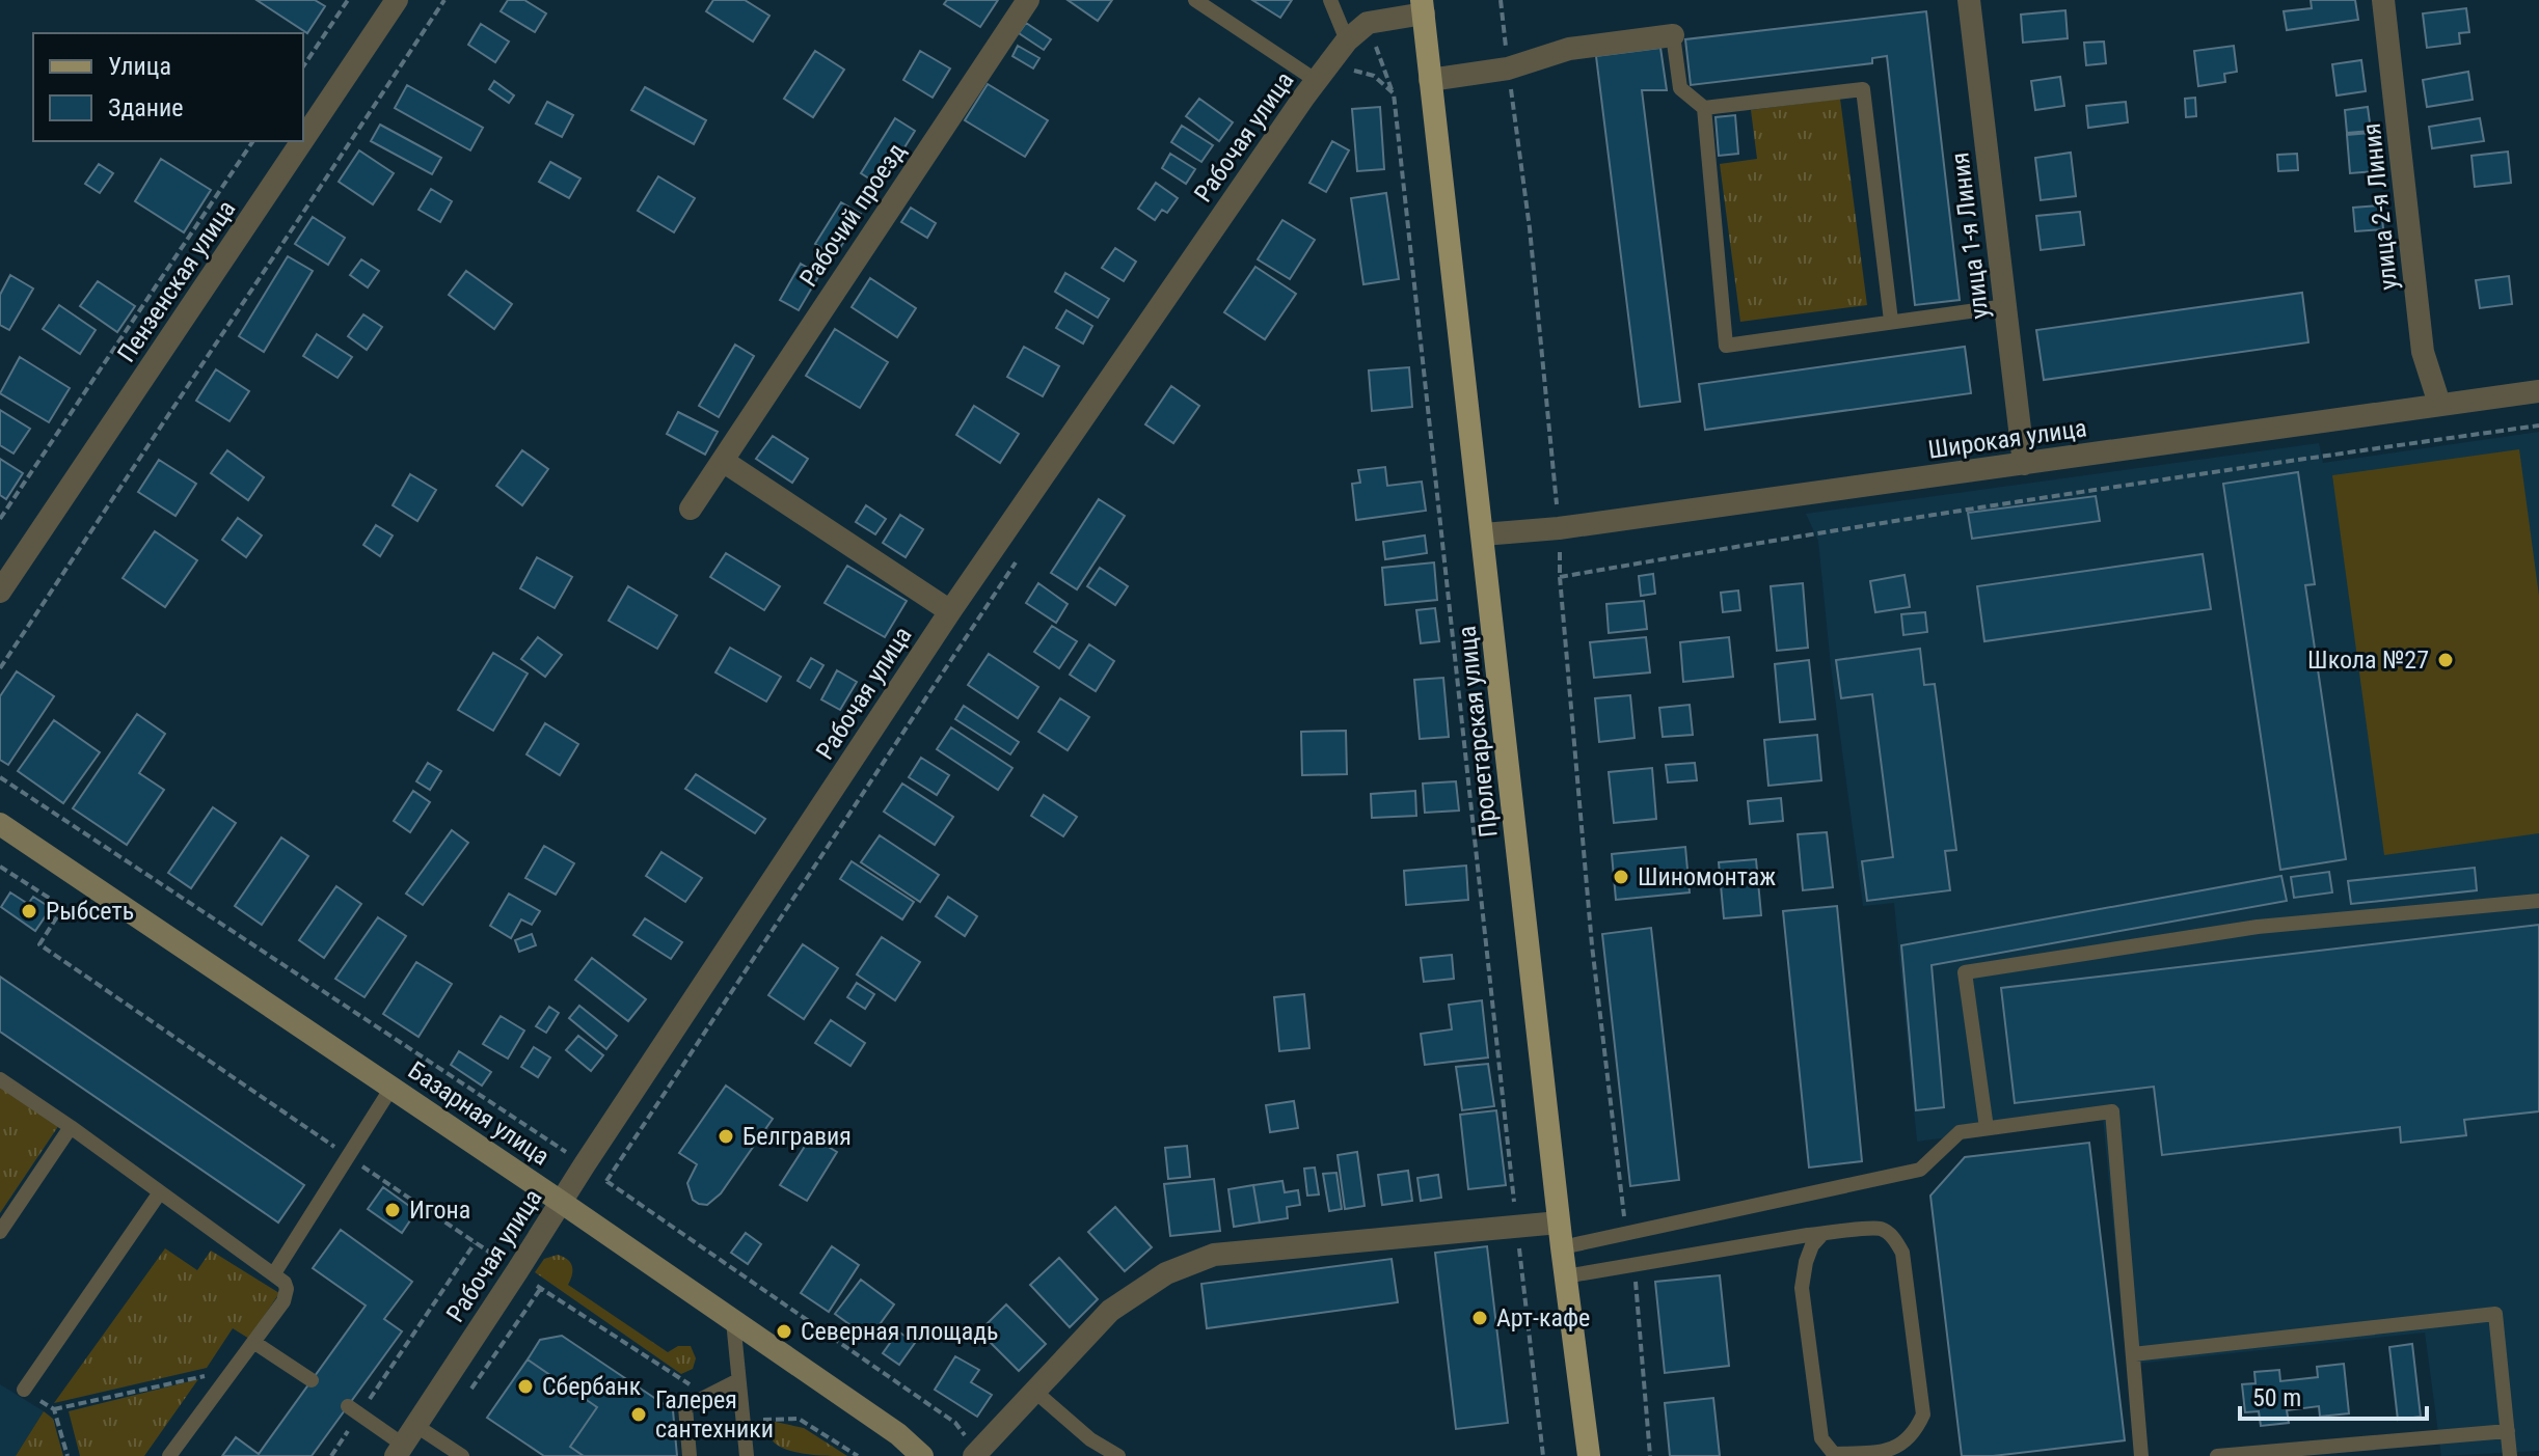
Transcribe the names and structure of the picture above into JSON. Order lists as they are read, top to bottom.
{
  "streets": {
    "main road": ["Пролетарская улица", "Базарная улица"],
    "street": [
      "Рабочая улица",
      "улица 2-я Линия",
      "Рабочий проезд",
      "улица 1-я Линия",
      "Пензенская улица",
      "Широкая улица"
    ]
  },
  "crossings": [
    ["Рабочая улица", "Пролетарская улица"],
    ["Рабочая улица", "Базарная улица"],
    ["улица 2-я Линия", "Широкая улица"],
    ["улица 1-я Линия", "Широкая улица"],
    ["Широкая улица", "Пролетарская улица"]
  ],
  "places": [
    "Школа №27",
    "Шиномонтаж",
    "Рыбсеть",
    "Белгравия",
    "Игона",
    "Арт-кафе",
    "Северная площадь",
    "Сбербанк",
    "Галерея сантехники"
  ],
  "legend": ["Улица", "Здание"],
  "scale_bar": "50 m"
}
